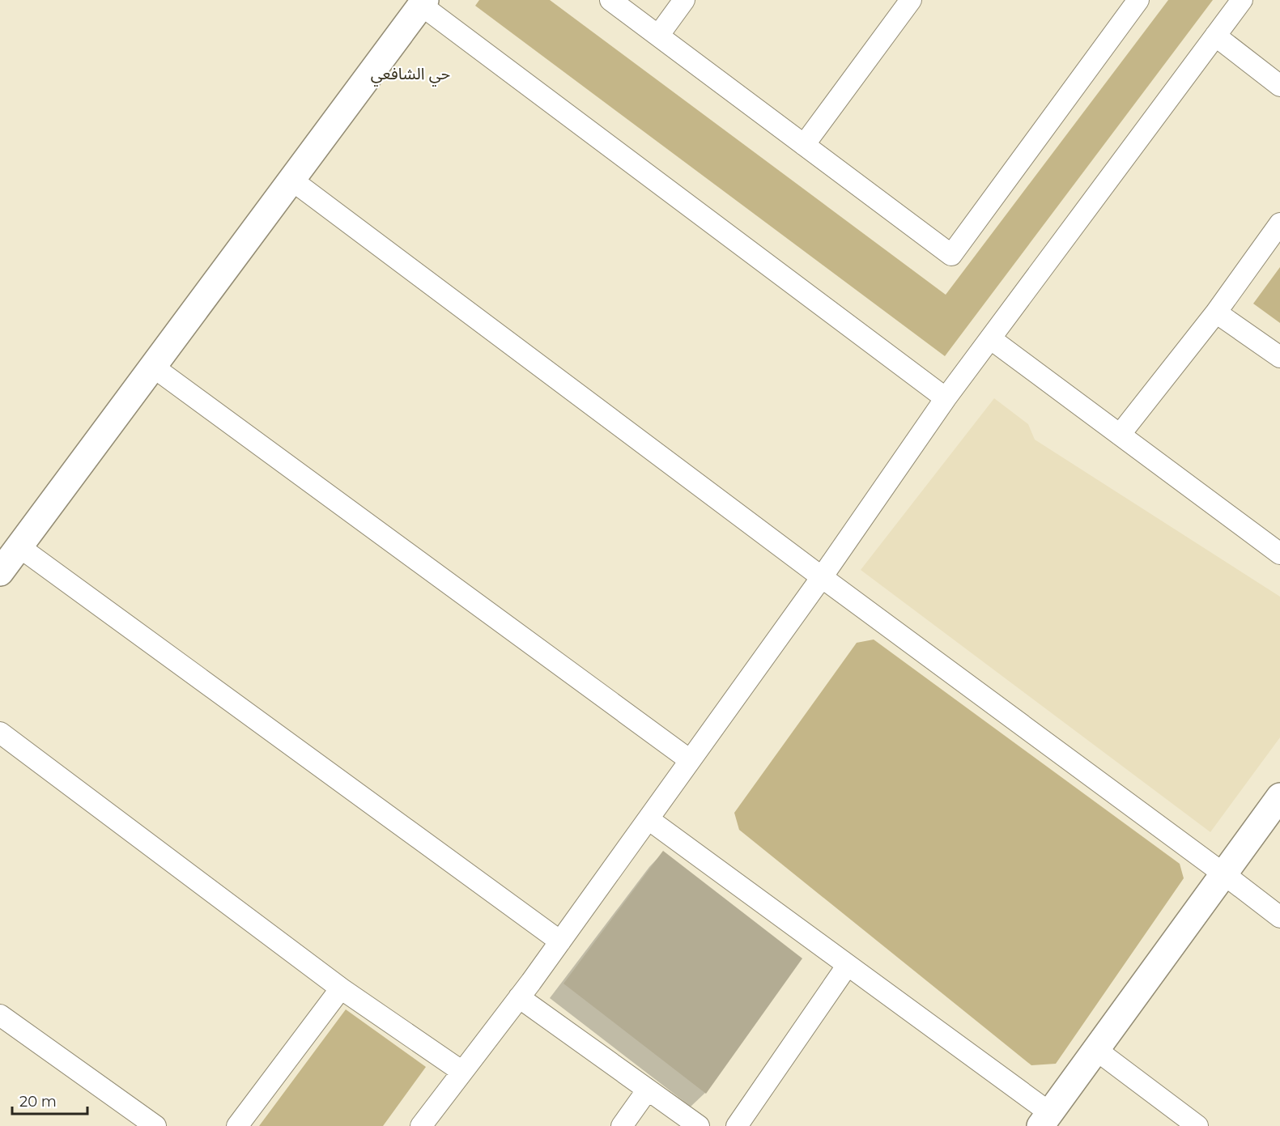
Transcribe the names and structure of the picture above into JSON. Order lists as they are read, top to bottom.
{
  "districts": ["حي الشافعي"],
  "scale_bar": "20 m"
}
